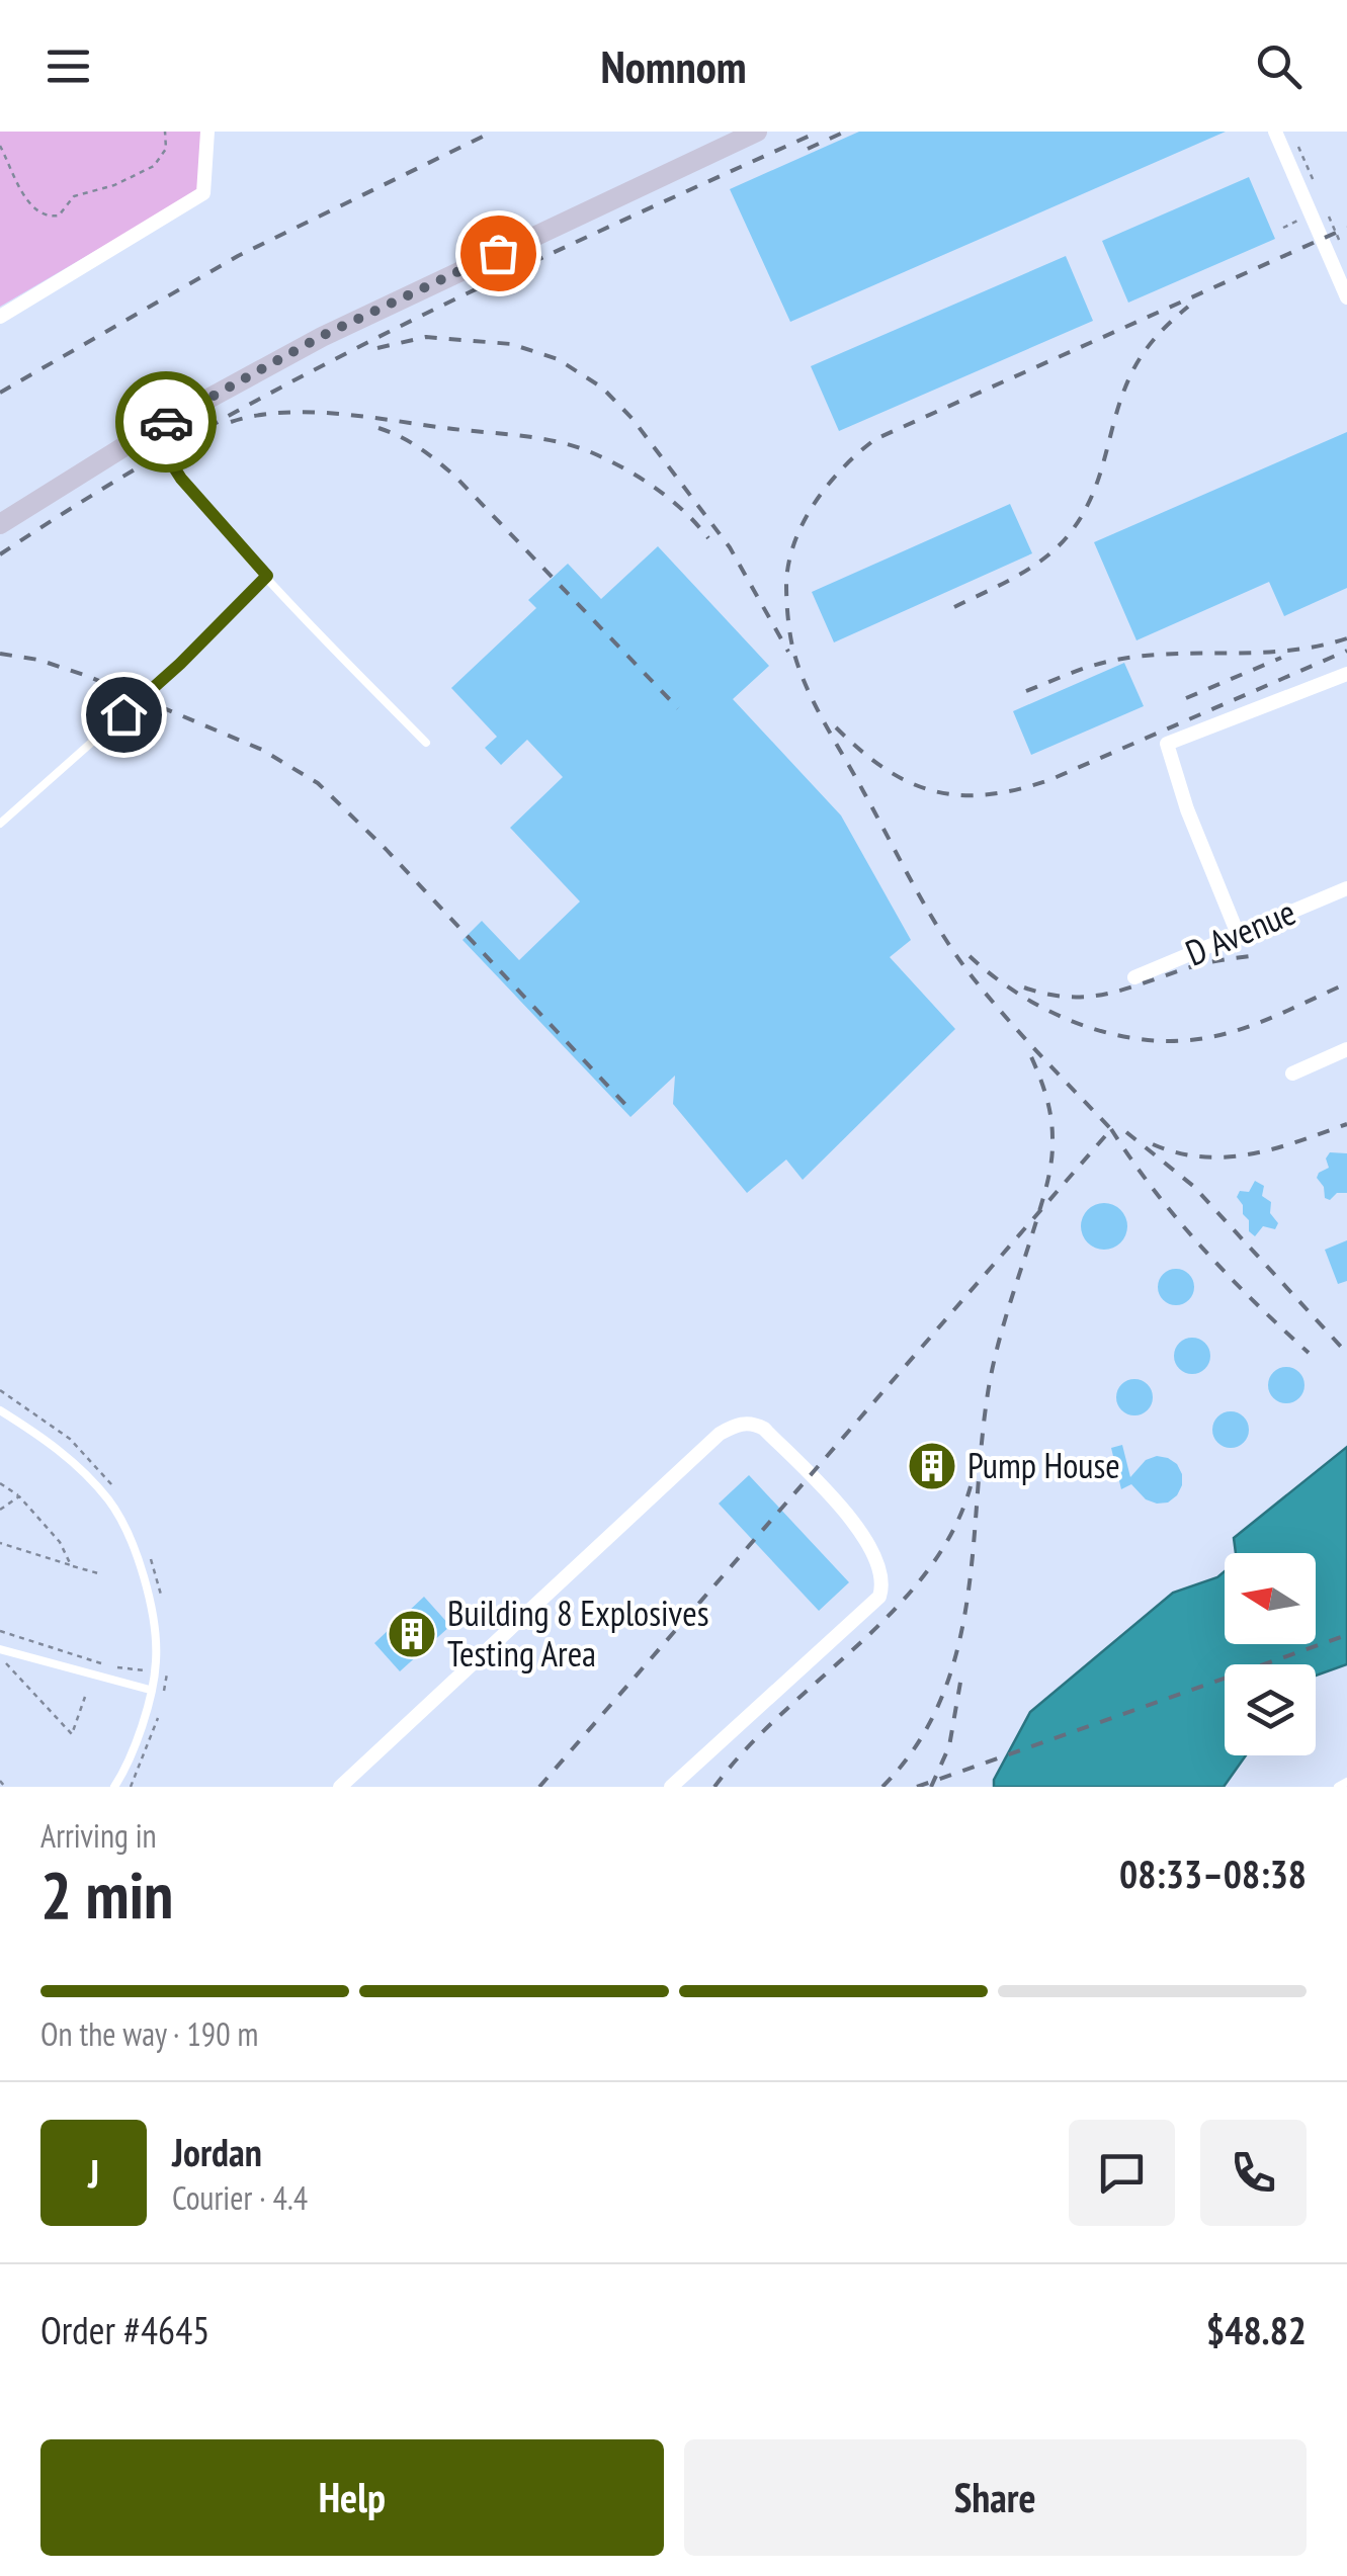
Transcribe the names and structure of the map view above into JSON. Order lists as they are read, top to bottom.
{
  "streets": {
    "street": ["D Avenue"]
  },
  "places": {
    "building": ["Pump House", "Building 8 Explosives Testing Area"]
  },
  "north": "left",
  "page": {
    "header": "Nomnom",
    "heading": ["2 min", "Arriving in", "08:33–08:38"],
    "panel": [
      "Jordan",
      "Courier · 4.4",
      "Order #4645",
      "$48.82"
    ],
    "bar": "On the way · 190 m",
    "round": "J",
    "buttons": ["Help", "Share"]
  }
}
